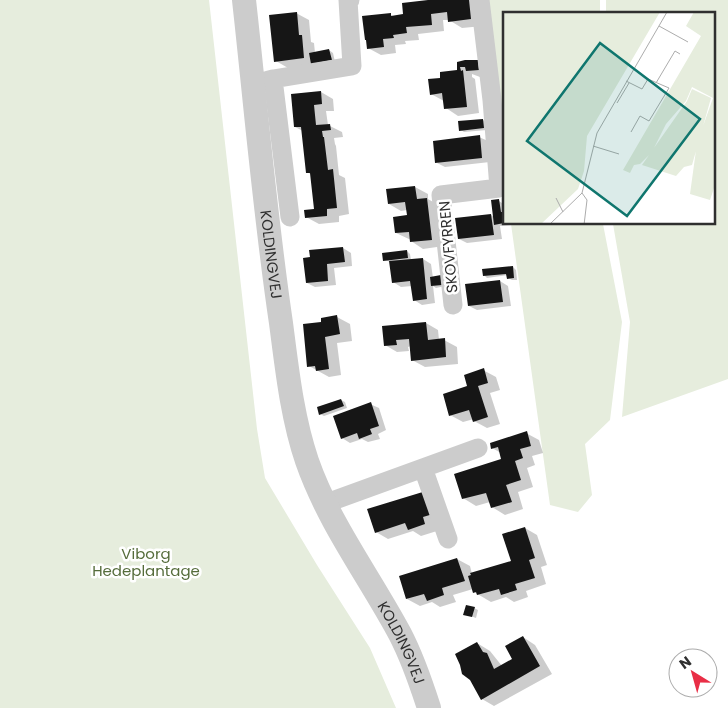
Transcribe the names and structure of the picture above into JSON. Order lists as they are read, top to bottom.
{
  "streets": {
    "street": ["SKOVFYRREN", "KOLDINGVEJ"]
  },
  "parks": ["Viborg Hedeplantage"],
  "north": "top left"
}
